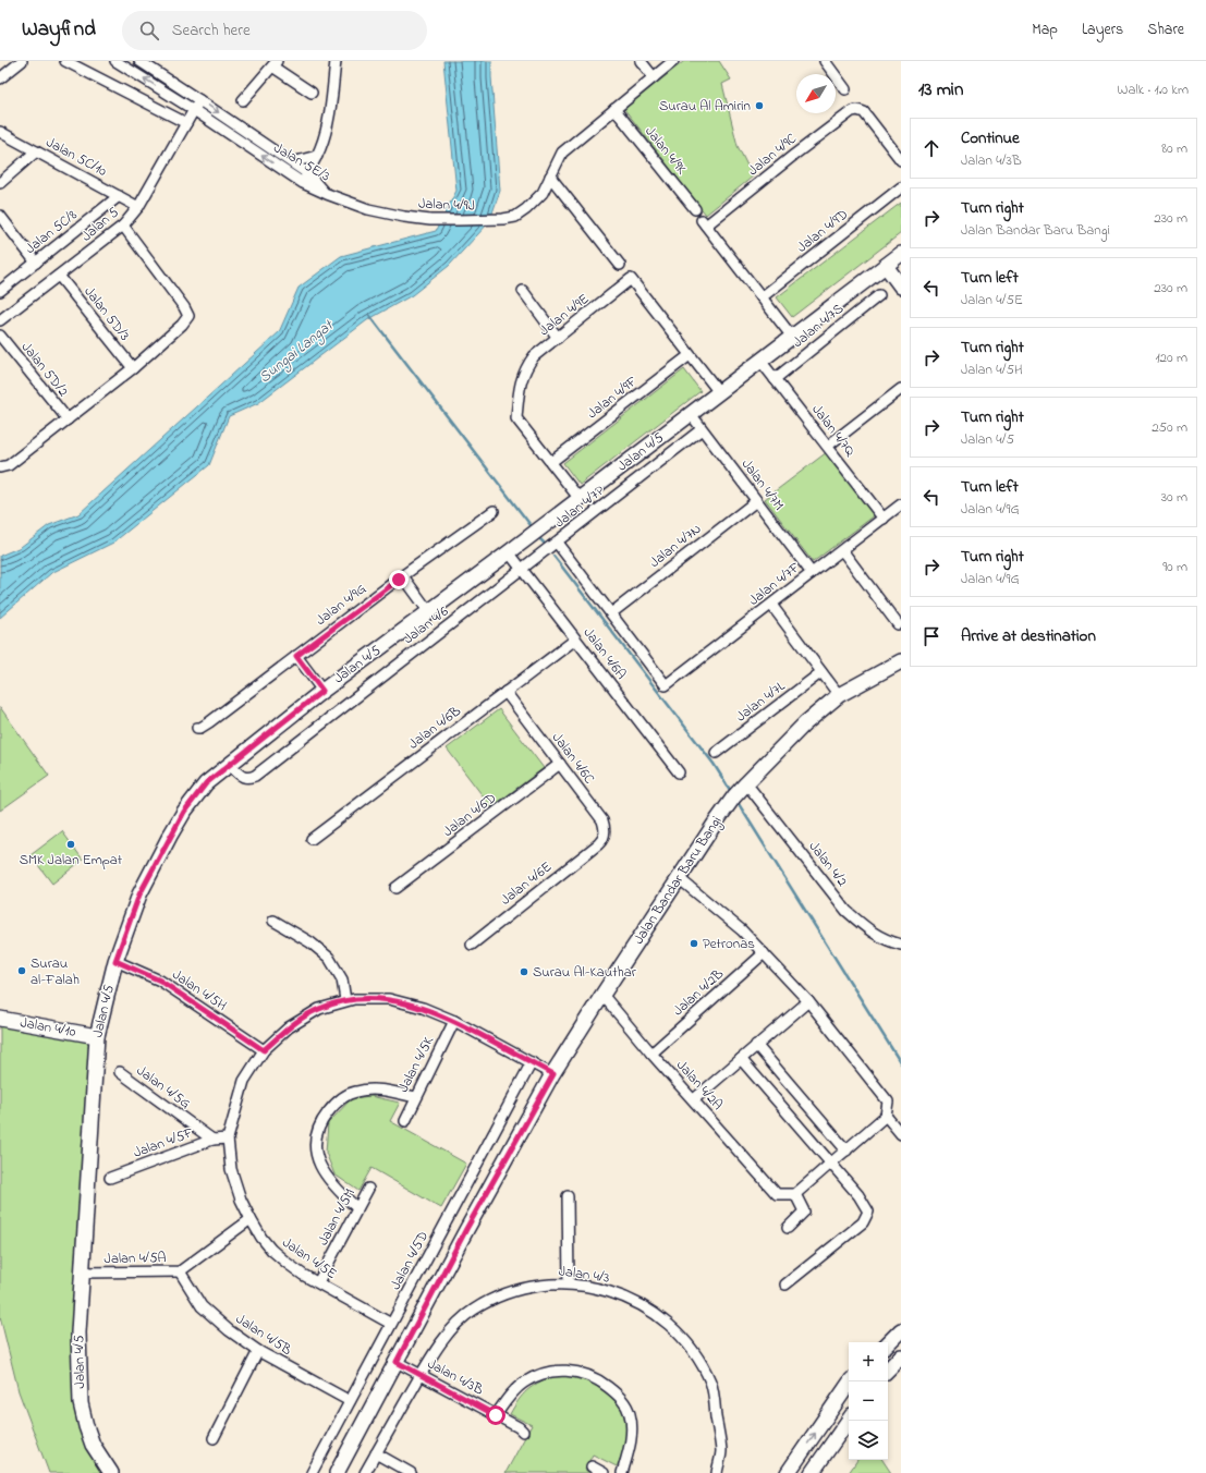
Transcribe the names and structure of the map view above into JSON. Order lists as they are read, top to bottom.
{
  "streets": {
    "street": [
      "Jalan 4/9K",
      "Jalan 4/9C",
      "Jalan 5C/10",
      "Jalan 5E/3",
      "Jalan 4/9J",
      "Jalan 5",
      "Jalan 4/9D",
      "Jalan 5C/8",
      "Jalan 5D/3",
      "Jalan 4/9E",
      "Jalan 4/7S",
      "Jalan 5D/2",
      "Jalan 4/9F",
      "Jalan 4/7Q",
      "Jalan 4/5",
      "Jalan 4/7M",
      "Jalan 4/7P",
      "Jalan 4/7N",
      "Jalan 4/7F",
      "Jalan 4/9G",
      "Jalan 4/6",
      "Jalan 4/6A",
      "Jalan 4/7L",
      "Jalan 4/6B",
      "Jalan 4/6C",
      "Jalan 4/6D",
      "Jalan 4/2",
      "Jalan Bandar Baru Bangi",
      "Jalan 4/6E",
      "Jalan 4/5H",
      "Jalan 4/2B",
      "Jalan 4/10",
      "Jalan 4/5K",
      "Jalan 4/2A",
      "Jalan 4/5G",
      "Jalan 4/5F",
      "Jalan 4/5M",
      "Jalan 4/5A",
      "Jalan 4/5E",
      "Jalan 4/5D",
      "Jalan 4/3",
      "Jalan 4/5B",
      "Jalan 4/3B"
    ]
  },
  "crossings": [
    ["Jalan 4/9K", "Jalan 4/9J"],
    ["Jalan 4/9C", "Jalan 4/9D"],
    ["Jalan 4/9C", "Jalan 4/5"],
    ["Jalan 5C/10", "Jalan 5"],
    ["Jalan 5C/10", "Jalan 5C/8"],
    ["Jalan 5E/3", "Jalan 4/9J"],
    ["Jalan 5E/3", "Jalan 5"],
    ["Jalan 5", "Jalan 5D/3"],
    ["Jalan 4/9E", "Jalan 4/9F"],
    ["Jalan 4/9E", "Jalan 4/5"],
    ["Jalan 4/7S", "Jalan 4/7Q"],
    ["Jalan 4/7Q", "Jalan 4/5"],
    ["Jalan 4/7Q", "Jalan 4/7F"],
    ["Jalan 4/5", "Jalan 4/7M"],
    ["Jalan 4/5", "Jalan 4/6"],
    ["Jalan 4/5", "Jalan 4/6A"],
    ["Jalan 4/5", "Jalan 4/5H"],
    ["Jalan 4/5", "Jalan 4/10"],
    ["Jalan 4/5", "Jalan 4/5A"],
    ["Jalan 4/7M", "Jalan 4/7P"],
    ["Jalan 4/7M", "Jalan 4/7N"],
    ["Jalan 4/7M", "Jalan 4/7F"],
    ["Jalan 4/7P", "Jalan 4/6"],
    ["Jalan 4/7N", "Jalan 4/7F"],
    ["Jalan 4/6", "Jalan 4/6A"],
    ["Jalan 4/6A", "Jalan 4/6B"],
    ["Jalan 4/6B", "Jalan 4/6C"],
    ["Jalan 4/6C", "Jalan 4/6D"],
    ["Jalan 4/6C", "Jalan 4/6E"],
    ["Jalan 4/2", "Jalan Bandar Baru Bangi"],
    ["Jalan Bandar Baru Bangi", "Jalan 4/2A"],
    ["Jalan Bandar Baru Bangi", "Jalan 4/5E"],
    ["Jalan Bandar Baru Bangi", "Jalan 4/3B"],
    ["Jalan 4/5H", "Jalan 4/5E"],
    ["Jalan 4/2B", "Jalan 4/2A"],
    ["Jalan 4/5K", "Jalan 4/5E"],
    ["Jalan 4/5G", "Jalan 4/5F"],
    ["Jalan 4/5F", "Jalan 4/5E"],
    ["Jalan 4/5M", "Jalan 4/5E"],
    ["Jalan 4/5A", "Jalan 4/5E"],
    ["Jalan 4/5A", "Jalan 4/5B"],
    ["Jalan 4/5E", "Jalan 4/5D"],
    ["Jalan 4/5D", "Jalan 4/5B"],
    ["Jalan 4/3", "Jalan 4/3B"]
  ],
  "water": ["Sungai Langat"],
  "places": [
    "Surau Al Amirin",
    "SMK Jalan Empat",
    "Petronas",
    "Surau al-Falah",
    "Surau Al-Kauthar"
  ],
  "north": "bottom left",
  "page": {
    "header": "Wayfind",
    "search": "Search here",
    "nav": ["Map", "Layers", "Share"],
    "heading": ["13 min", "Walk · 1.0 km"],
    "list": [
      ["Continue", "Jalan 4/3B", "80 m"],
      ["Turn right", "Jalan Bandar Baru Bangi", "230 m"],
      ["Turn left", "Jalan 4/5E", "230 m"],
      ["Turn right", "Jalan 4/5H", "120 m"],
      ["Turn right", "Jalan 4/5", "250 m"],
      ["Turn left", "Jalan 4/9G", "30 m"],
      ["Turn right", "Jalan 4/9G", "90 m"],
      "Arrive at destination"
    ],
    "map_buttons": ["+", "−"]
  }
}
